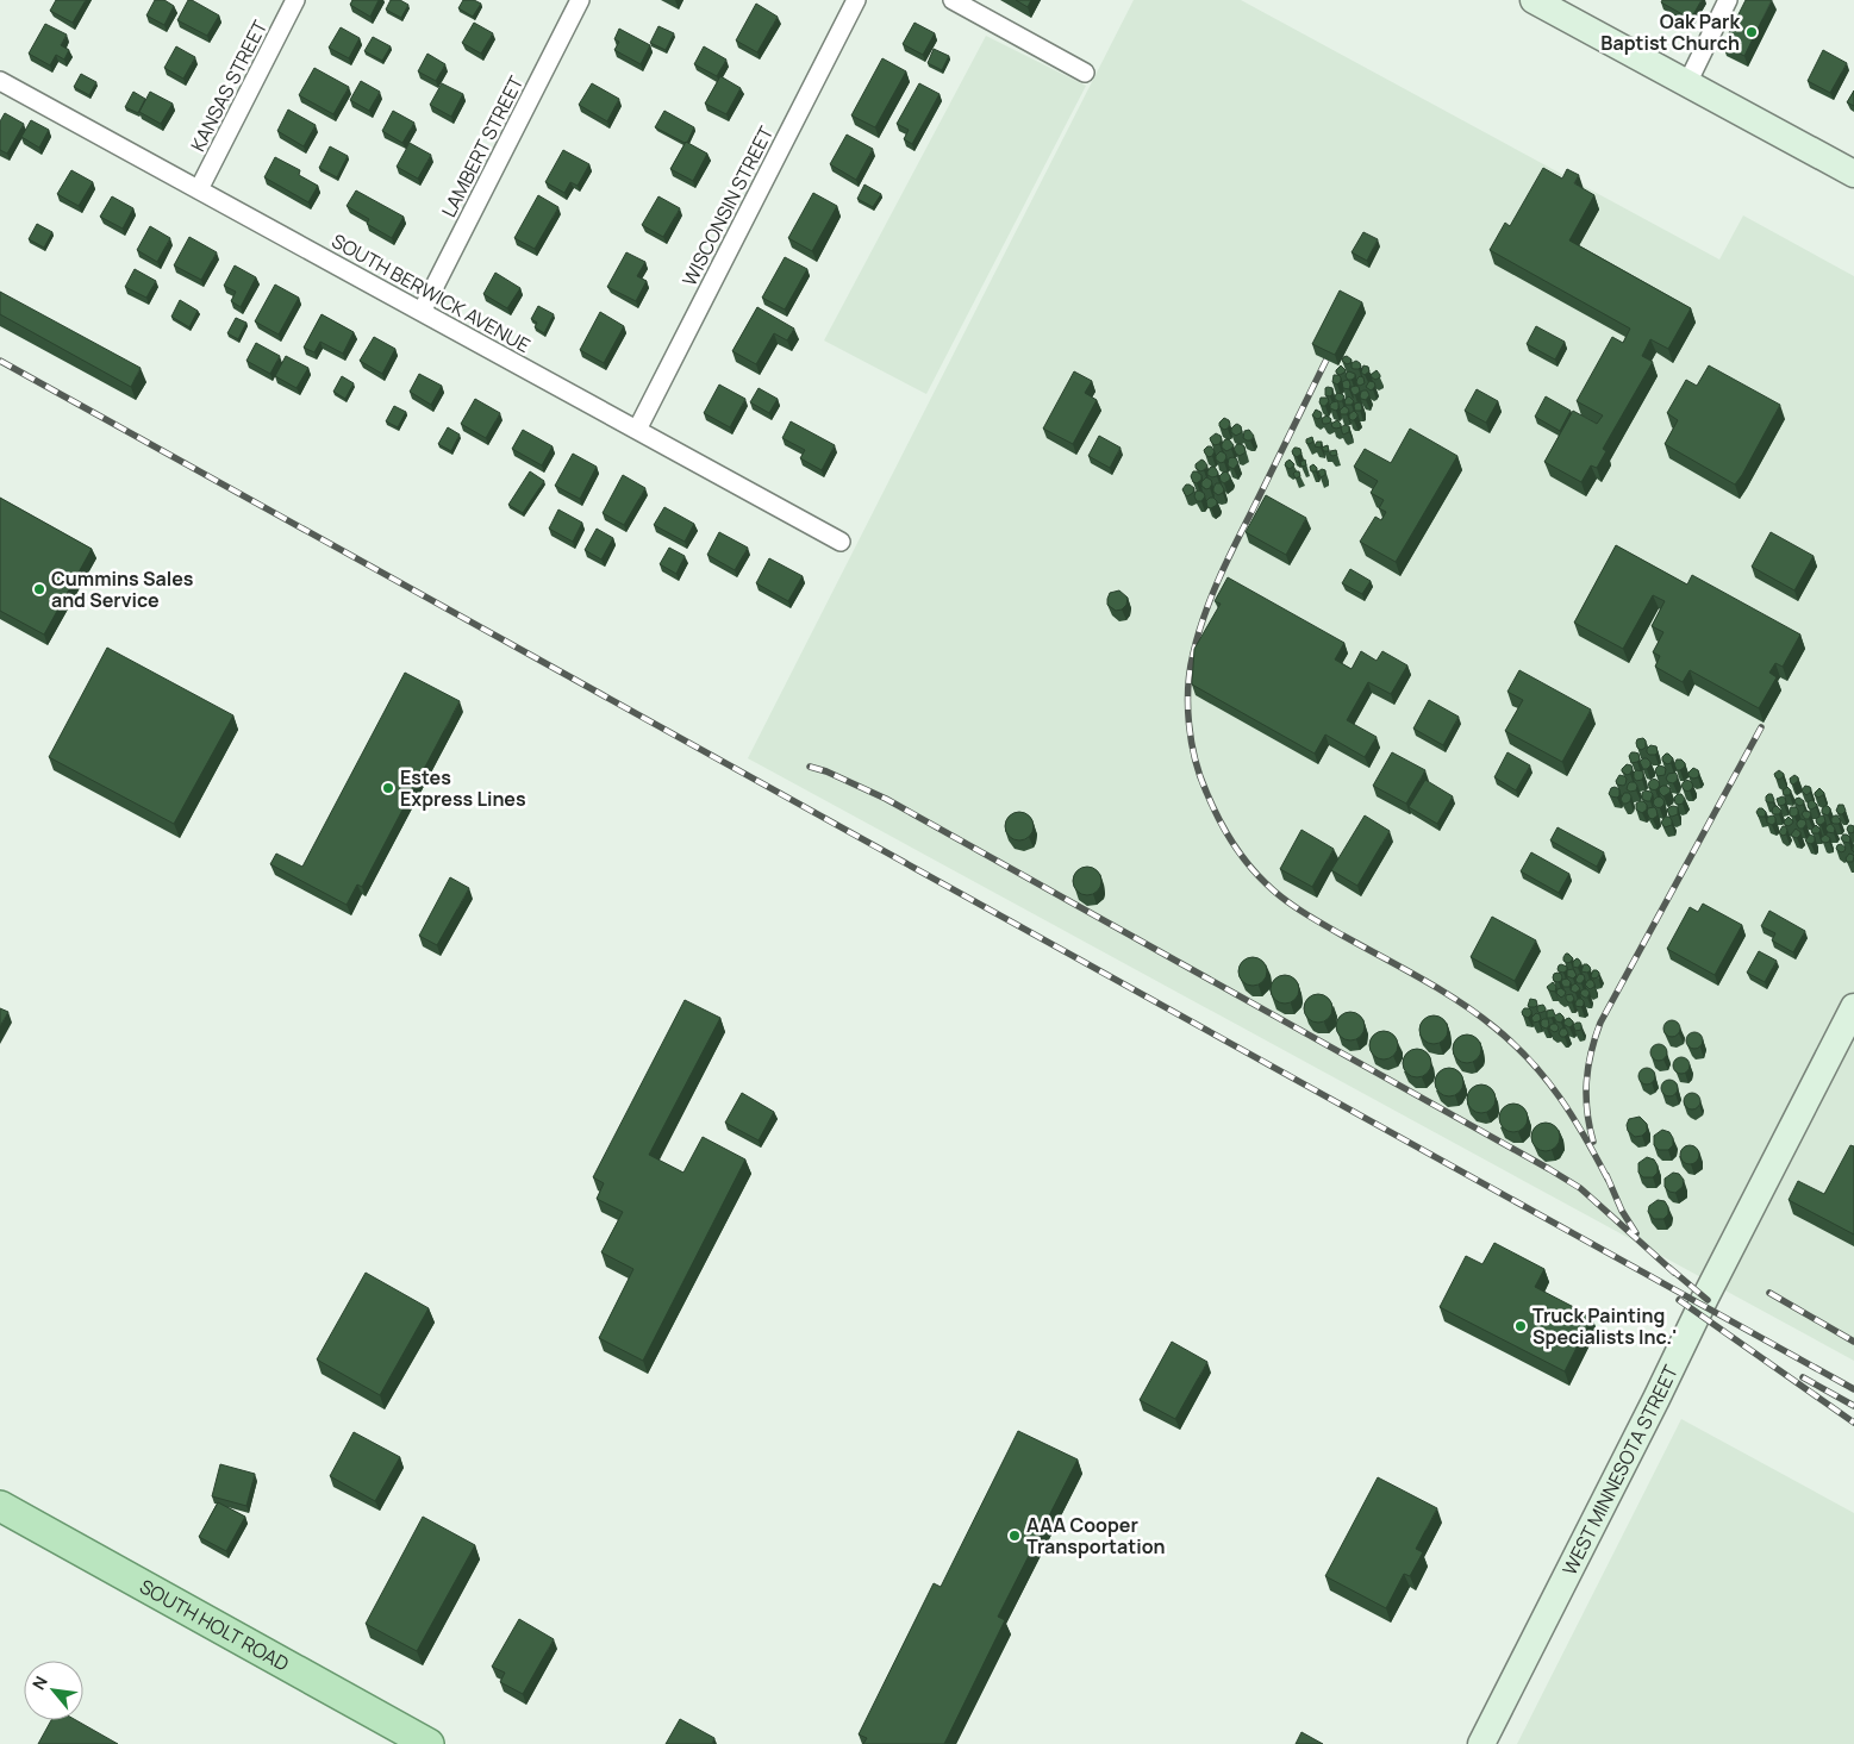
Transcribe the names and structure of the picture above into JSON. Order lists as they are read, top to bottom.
{
  "streets": {
    "main road": ["SOUTH HOLT ROAD"],
    "street": [
      "KANSAS STREET",
      "LAMBERT STREET",
      "WISCONSIN STREET",
      "SOUTH BERWICK AVENUE",
      "WEST MINNESOTA STREET"
    ]
  },
  "crossings": [
    ["KANSAS STREET", "SOUTH BERWICK AVENUE"],
    ["LAMBERT STREET", "SOUTH BERWICK AVENUE"],
    ["WISCONSIN STREET", "SOUTH BERWICK AVENUE"]
  ],
  "places": [
    "Oak Park Baptist Church",
    "Cummins Sales and Service",
    "Estes Express Lines",
    "Truck Painting Specialists Inc.'",
    "AAA Cooper Transportation"
  ],
  "north": "top left"
}
